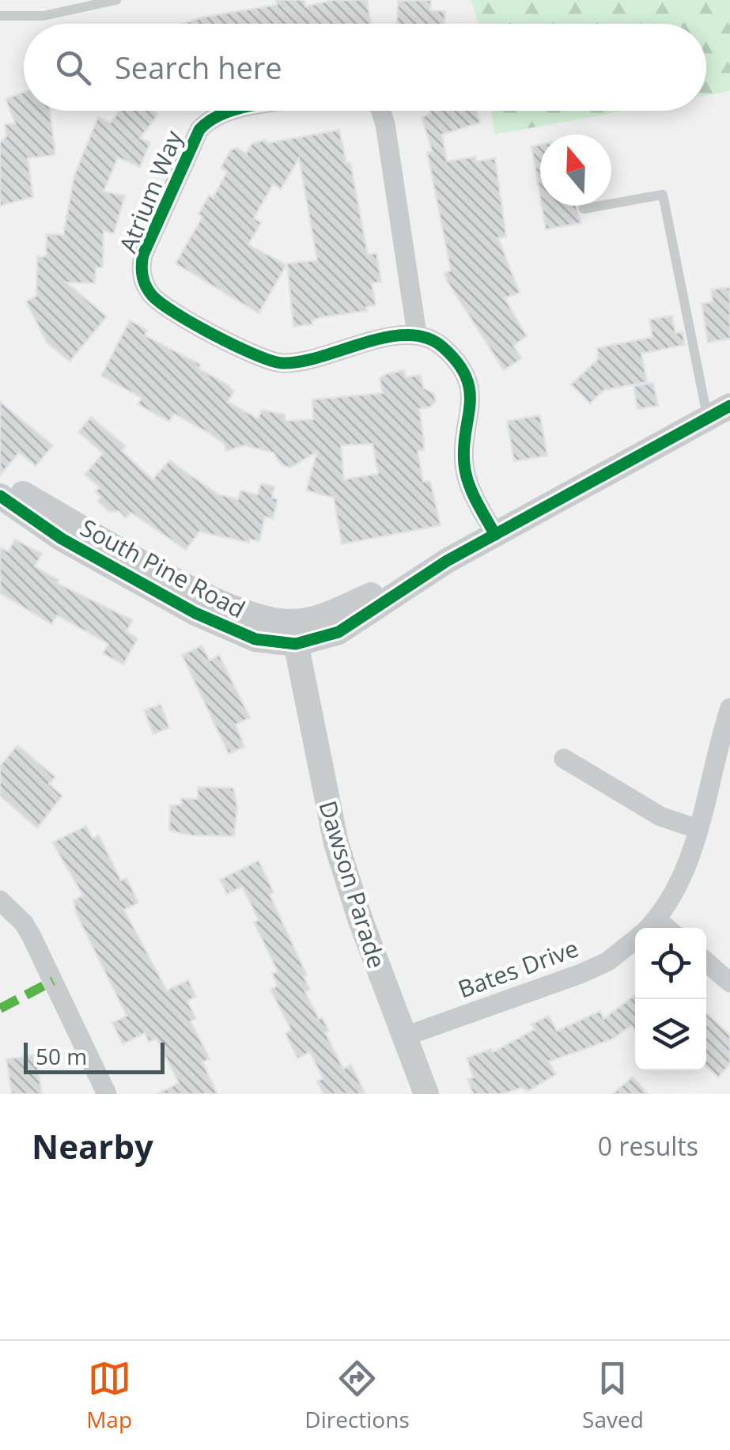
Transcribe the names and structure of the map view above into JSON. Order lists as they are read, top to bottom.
{
  "streets": {
    "street": [
      "Atrium Way",
      "South Pine Road",
      "Dawson Parade",
      "Bates Drive"
    ]
  },
  "crossings": [
    ["South Pine Road", "Dawson Parade"],
    ["Dawson Parade", "Bates Drive"]
  ],
  "scale_bar": "50 m",
  "north": "top",
  "page": {
    "search": "Search here",
    "scale": "50 m",
    "heading": ["Nearby", "0 results"],
    "nav": ["Map", "Directions", "Saved"]
  }
}
